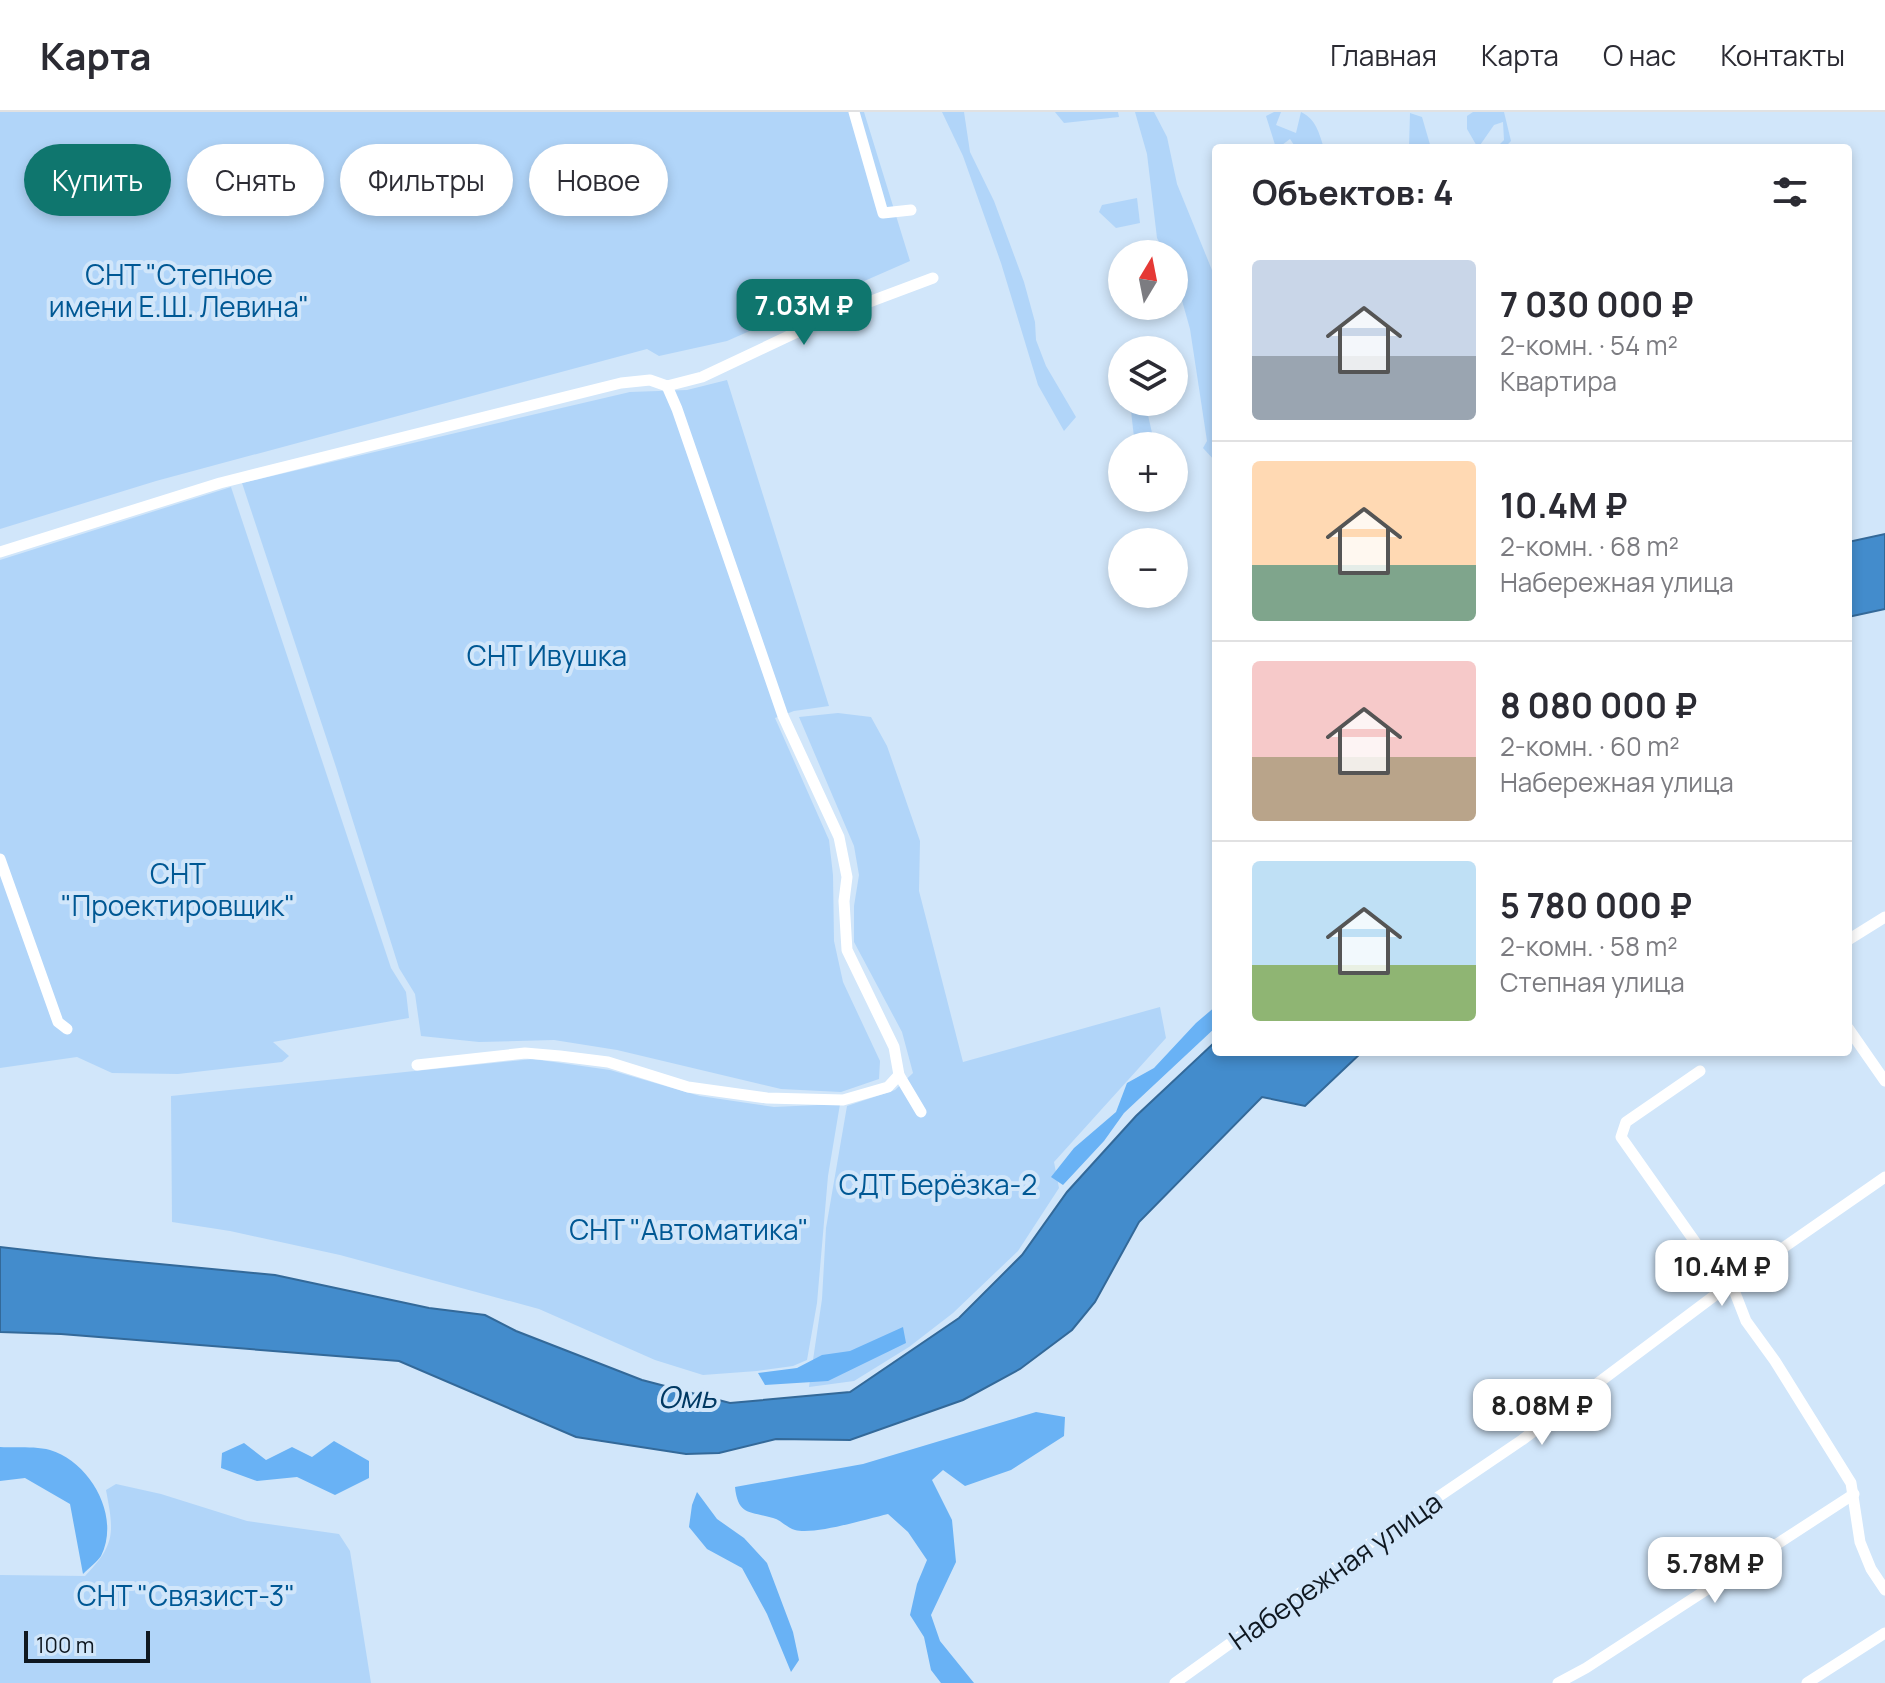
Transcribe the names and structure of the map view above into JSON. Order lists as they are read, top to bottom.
{
  "streets": {
    "street": ["Набережная улица"]
  },
  "water": ["Омь"],
  "parks": [
    "СНТ \"Степное имени Е.Ш. Левина\"",
    "СНТ Ивушка",
    "СНТ \"Проектировщик\"",
    "СДТ Берёзка-2",
    "СНТ \"Автоматика\"",
    "СНТ \"Связист-3\""
  ],
  "scale_bar": "100 m",
  "north": "top",
  "page": {
    "header": "Карта",
    "nav": [
      "Главная",
      "Карта",
      "О нас",
      "Контакты"
    ],
    "chip": [
      "Купить",
      "Снять",
      "Фильтры",
      "Новое"
    ],
    "heading": "Объектов: 4",
    "map_buttons": ["+", "−"],
    "list": [
      {
        "name": "7 030 000 ₽",
        "note": "2-комн. · 54 m² · Квартира"
      },
      {
        "name": "10.4M ₽",
        "note": "2-комн. · 68 m² · Набережная улица"
      },
      {
        "name": "8 080 000 ₽",
        "note": "2-комн. · 60 m² · Набережная улица"
      },
      {
        "name": "5 780 000 ₽",
        "note": "2-комн. · 58 m² · Степная улица"
      }
    ],
    "price": [
      "7.03M ₽",
      "10.4M ₽",
      "8.08M ₽",
      "5.78M ₽"
    ],
    "scale": "100 m"
  }
}
